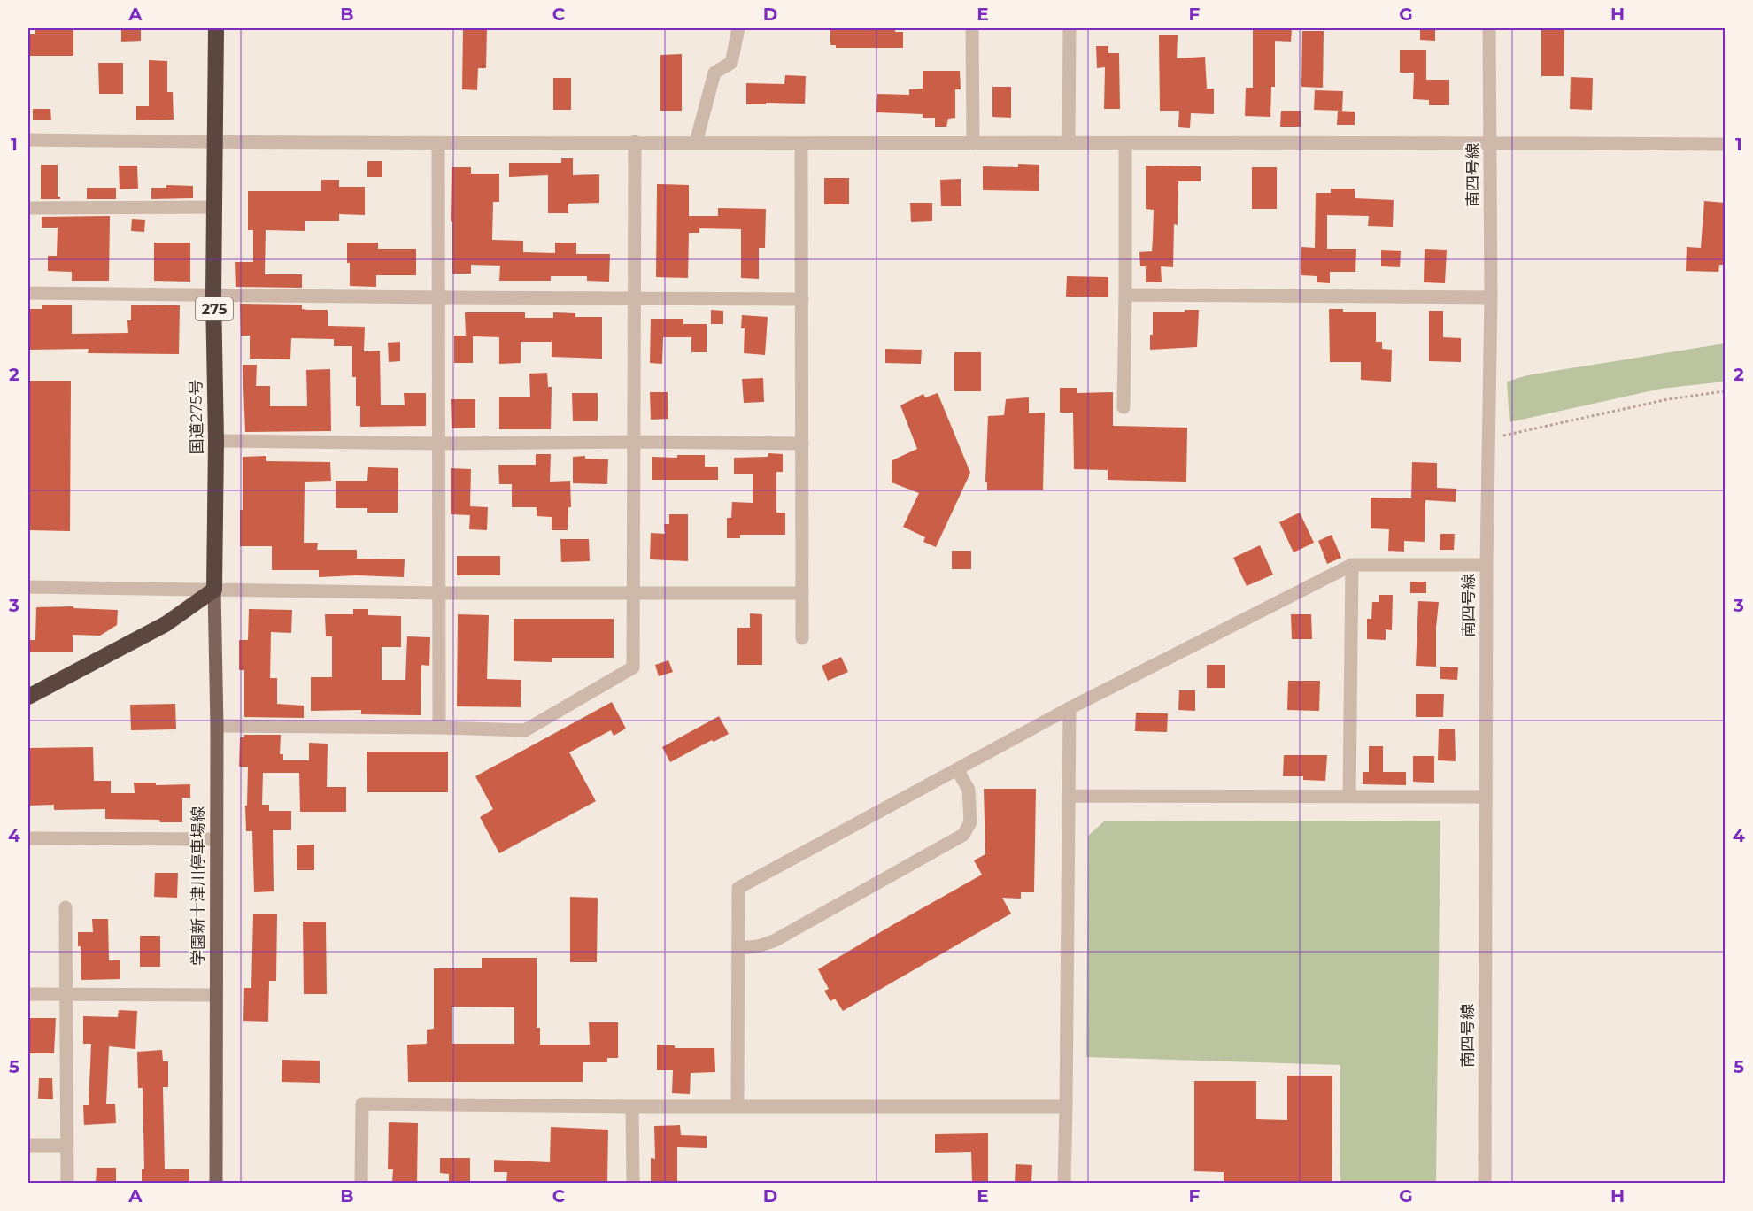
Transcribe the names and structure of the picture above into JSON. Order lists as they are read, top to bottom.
{
  "streets": {
    "highway": ["275", "国道275号"],
    "main road": ["学園新十津川停車場線"],
    "street": ["南四号線"]
  },
  "crossings": [
    ["国道275号", "学園新十津川停車場線"]
  ],
  "grid": {
    "columns": [
      "A",
      "B",
      "C",
      "D",
      "E",
      "F",
      "G",
      "H"
    ],
    "rows": [
      "1",
      "2",
      "3",
      "4",
      "5"
    ]
  }
}
